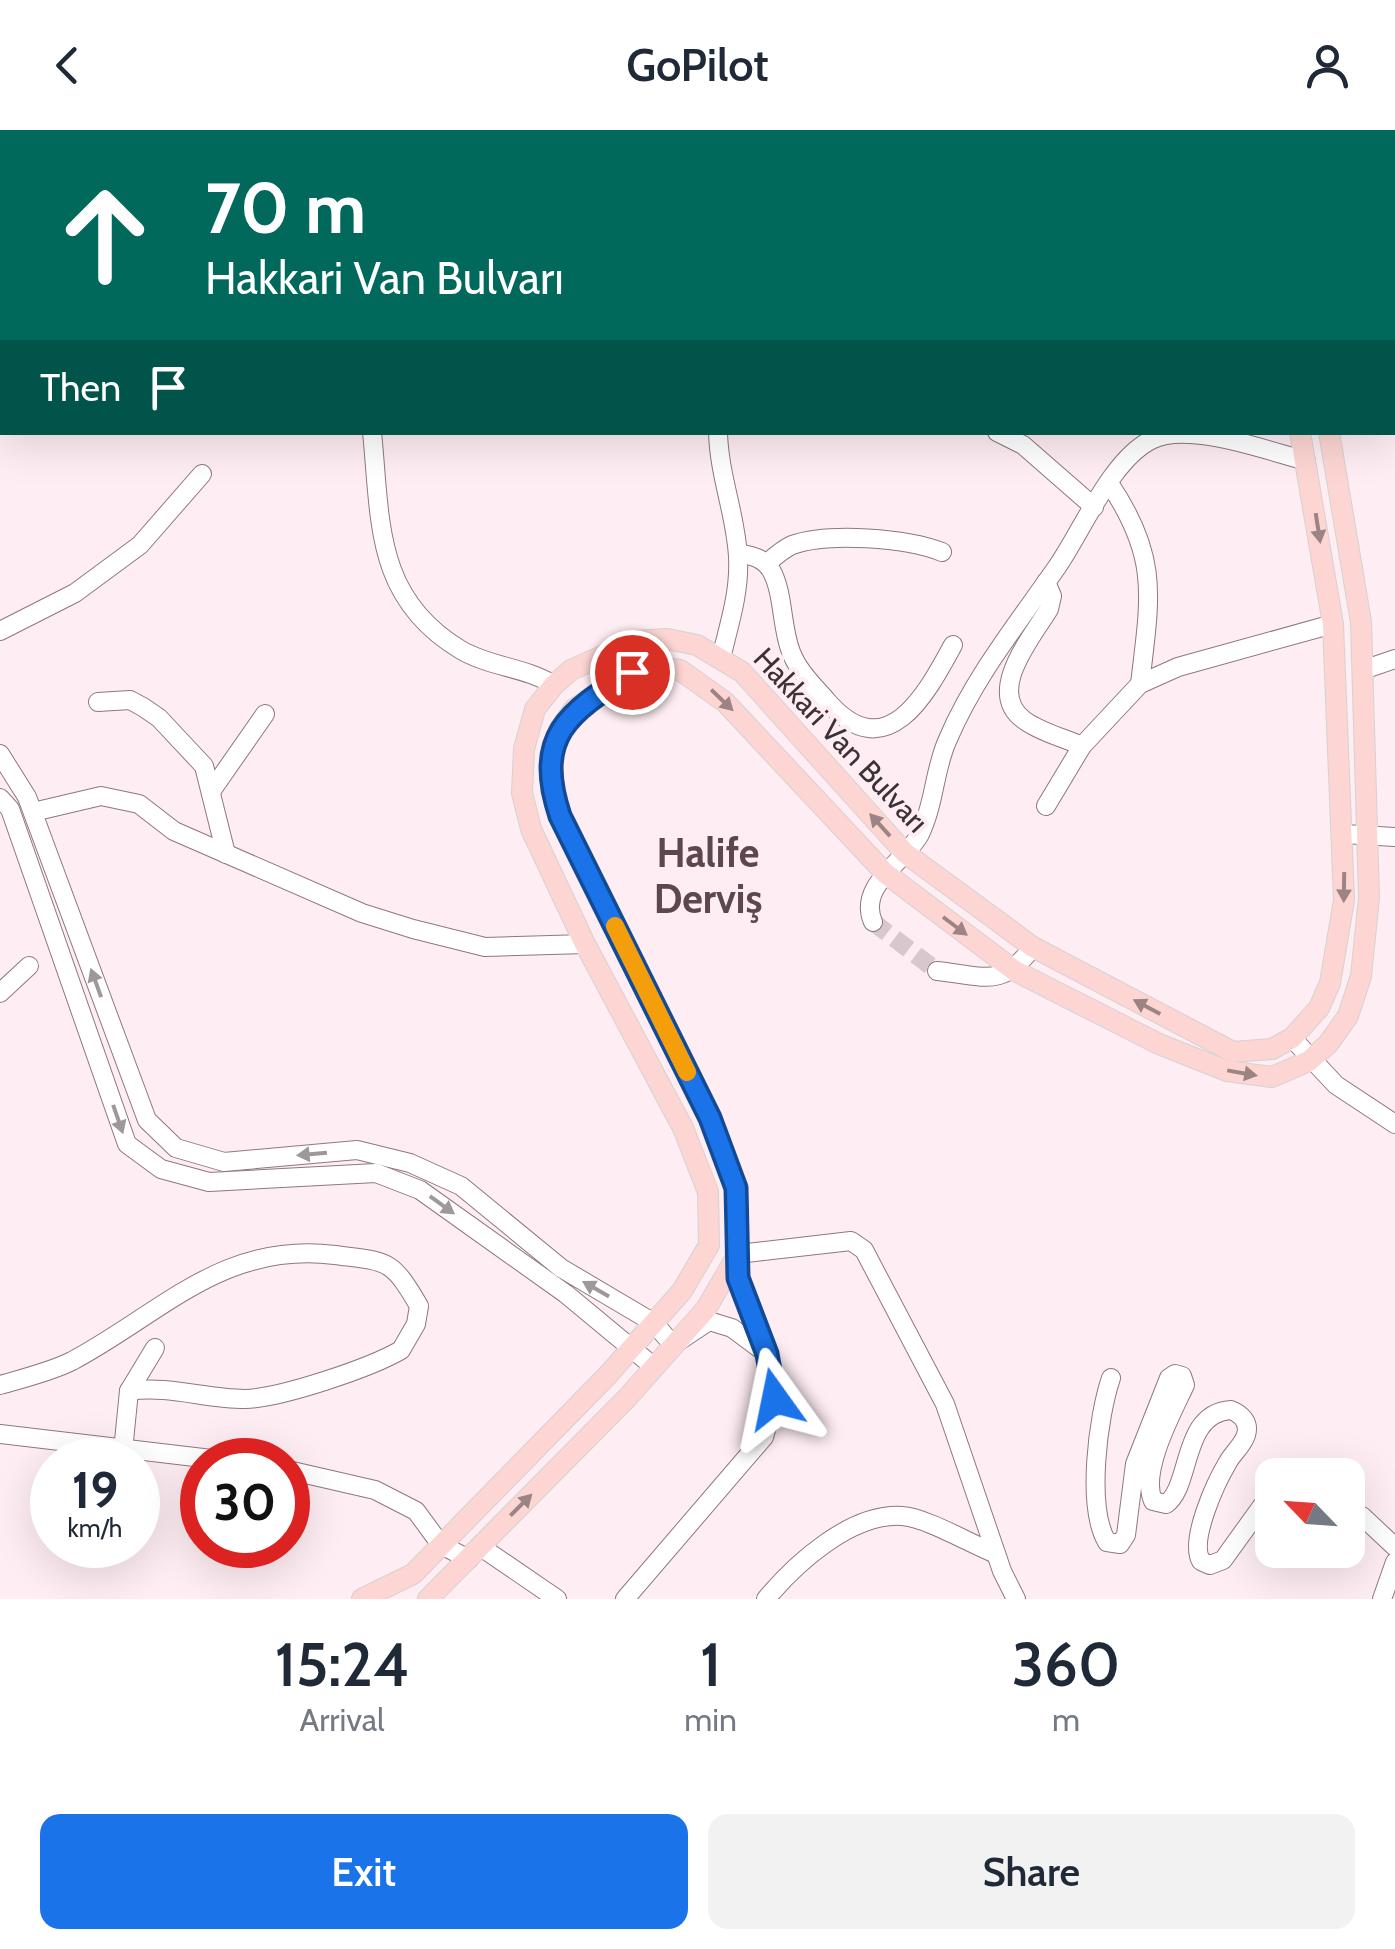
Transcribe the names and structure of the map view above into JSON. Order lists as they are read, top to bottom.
{
  "streets": {
    "main road": ["Hakkari Van Bulvarı"]
  },
  "districts": ["Halife Derviş"],
  "north": "top left",
  "page": {
    "header": "GoPilot",
    "turn": ["70 m", "Hakkari Van Bulvarı"],
    "then": "Then",
    "speed": "19 km/h",
    "limit": "30",
    "eta": [
      "15:24",
      "Arrival",
      "1",
      "min",
      "360",
      "m"
    ],
    "buttons": ["Exit", "Share"]
  }
}
